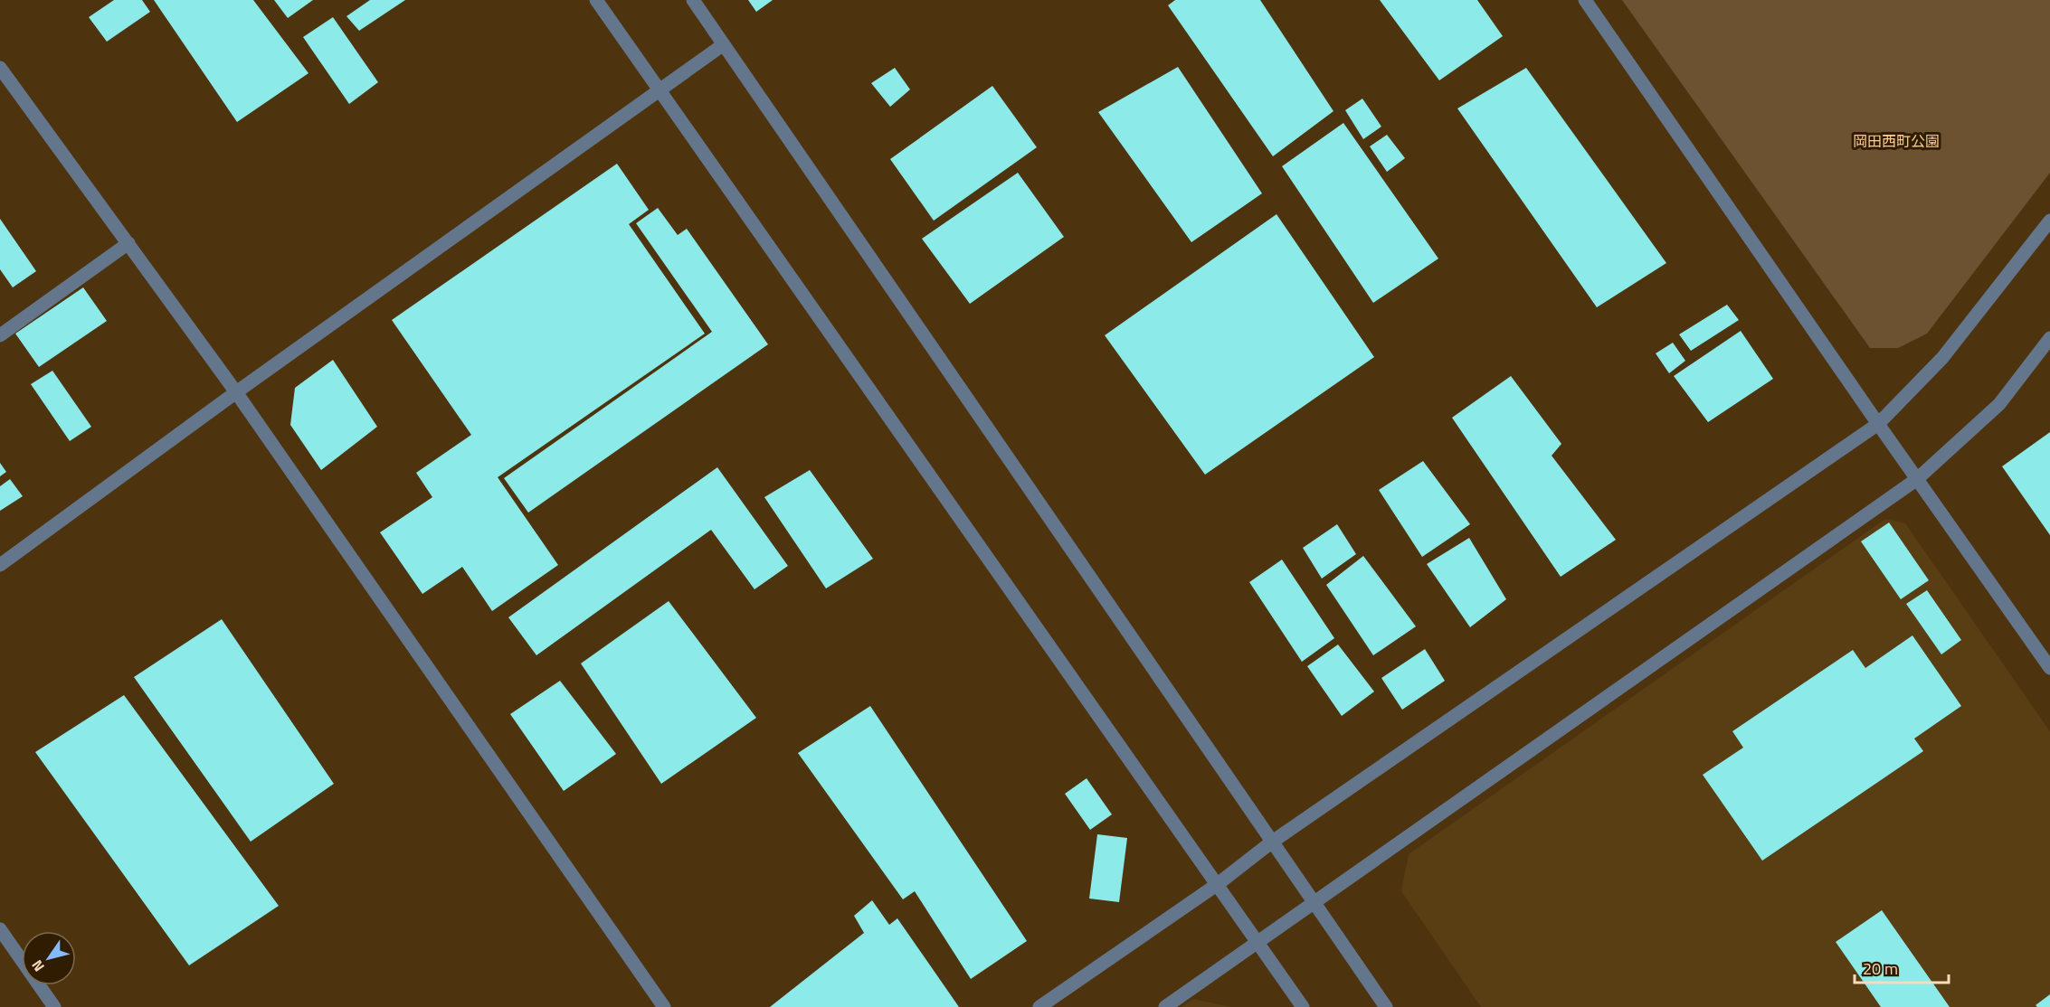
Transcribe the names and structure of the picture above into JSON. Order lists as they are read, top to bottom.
{
  "parks": ["岡田西町公園"],
  "scale_bar": "20 m",
  "north": "bottom left"
}
